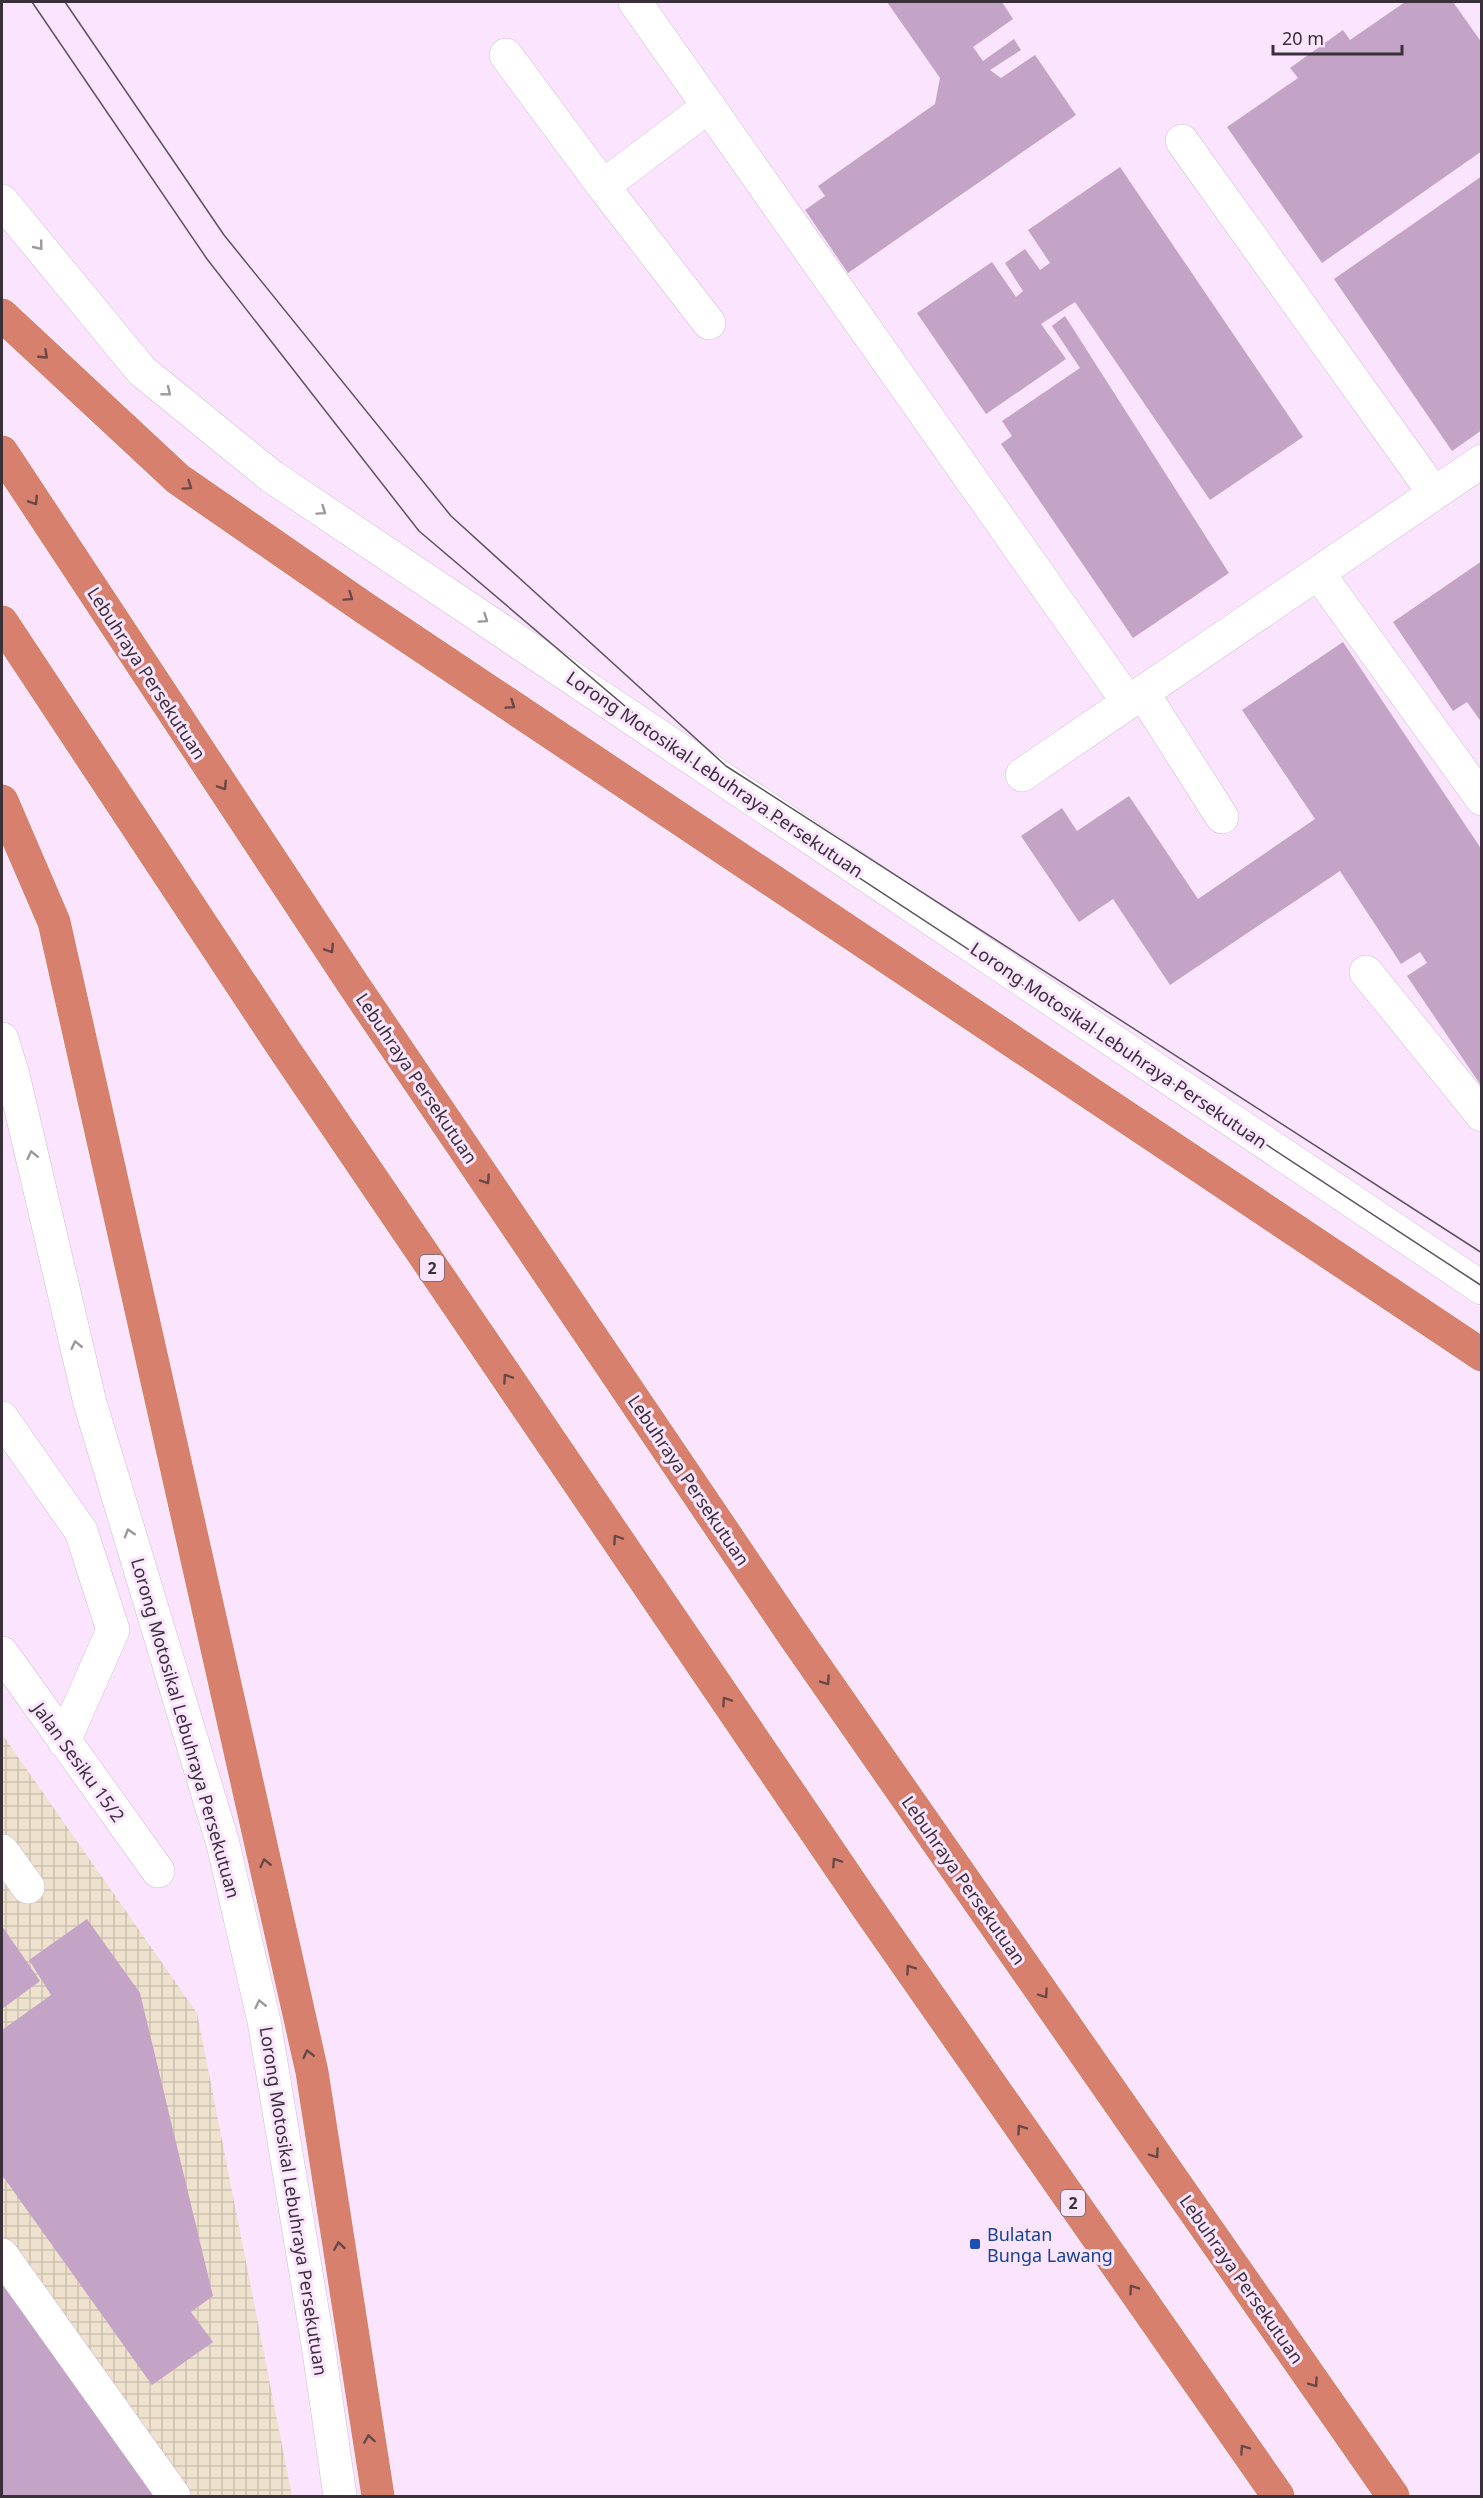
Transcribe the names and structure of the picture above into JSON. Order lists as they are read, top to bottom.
{
  "streets": {
    "highway": ["Lebuhraya Persekutuan", "2"],
    "street": ["Lorong Motosikal Lebuhraya Persekutuan", "Jalan Sesiku 15/2"]
  },
  "places": {
    "transit": ["Bulatan Bunga Lawang"]
  },
  "scale_bar": "20 m"
}
